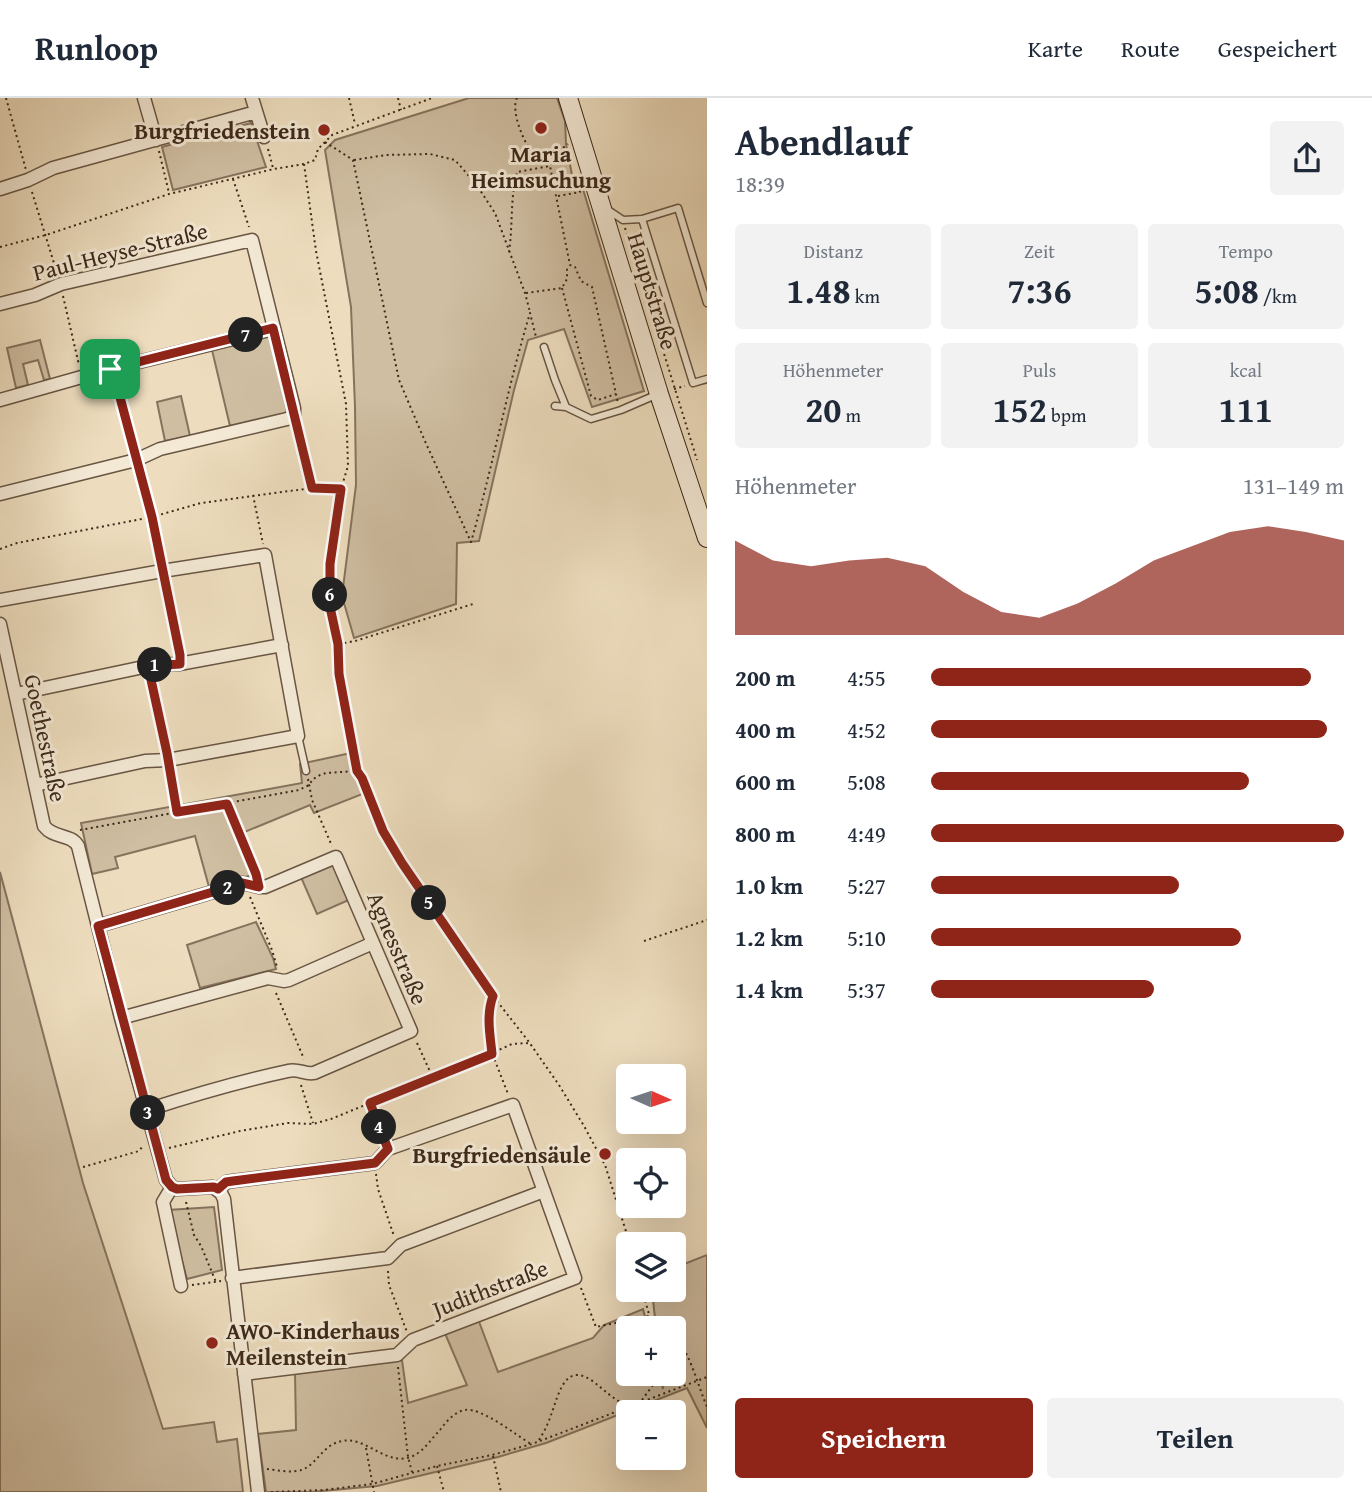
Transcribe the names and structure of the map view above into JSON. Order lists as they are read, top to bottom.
{
  "streets": {
    "street": [
      "Paul-Heyse-Straße",
      "Hauptstraße",
      "Goethestraße",
      "Agnesstraße",
      "Judithstraße"
    ]
  },
  "crossings": [
    ["Goethestraße", "Agnesstraße"]
  ],
  "places": [
    "Maria Heimsuchung",
    "Burgfriedenstein",
    "Burgfriedensäule",
    "AWO-Kinderhaus Meilenstein"
  ],
  "north": "right",
  "page": {
    "header": "Runloop",
    "nav": ["Karte", "Route", "Gespeichert"],
    "heading": ["Abendlauf", "18:39"],
    "stats": [
      ["Distanz", "1.48 km"],
      ["Zeit", "7:36"],
      ["Tempo", "5:08 /km"],
      ["Höhenmeter", "20 m"],
      ["Puls", "152 bpm"],
      ["kcal", "111"]
    ],
    "pins": [
      "7",
      "6",
      "1",
      "2",
      "5",
      "3",
      "4"
    ],
    "chart": ["Höhenmeter", "131–149 m"],
    "list": [
      {
        "name": "200 m",
        "note": "4:55"
      },
      {
        "name": "400 m",
        "note": "4:52"
      },
      {
        "name": "600 m",
        "note": "5:08"
      },
      {
        "name": "800 m",
        "note": "4:49"
      },
      {
        "name": "1.0 km",
        "note": "5:27"
      },
      {
        "name": "1.2 km",
        "note": "5:10"
      },
      {
        "name": "1.4 km",
        "note": "5:37"
      }
    ],
    "map_buttons": ["+", "−"],
    "buttons": ["Speichern", "Teilen"]
  }
}
